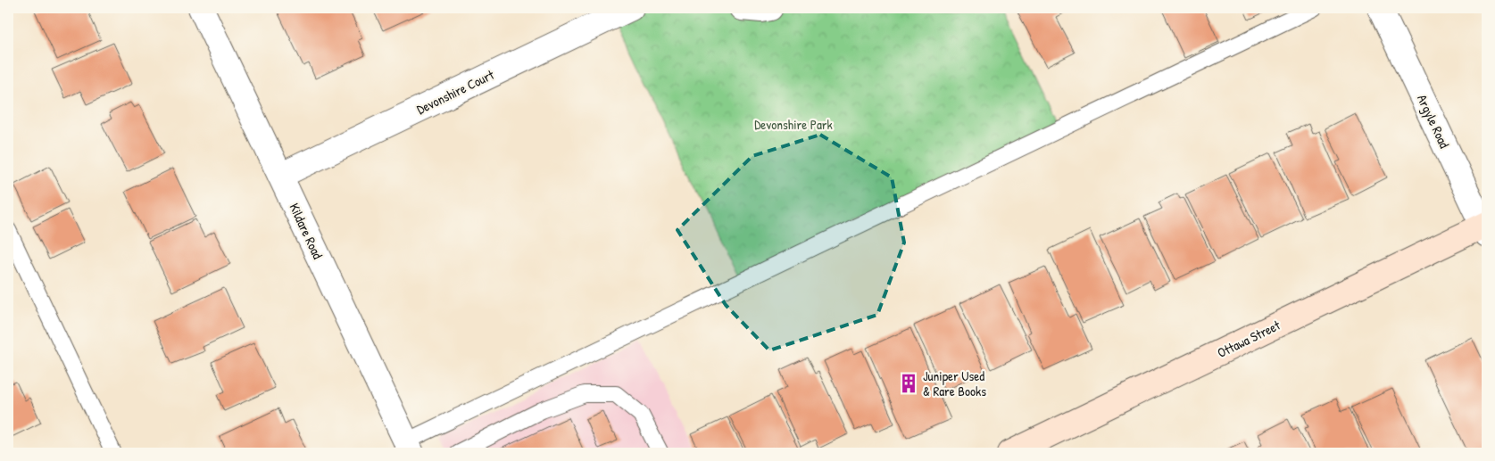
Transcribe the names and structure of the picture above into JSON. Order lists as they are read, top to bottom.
{
  "streets": {
    "street": [
      "Devonshire Court",
      "Argyle Road",
      "Kildare Road",
      "Ottawa Street"
    ]
  },
  "crossings": [
    ["Devonshire Court", "Kildare Road"],
    ["Argyle Road", "Ottawa Street"]
  ],
  "parks": ["Devonshire Park"],
  "places": {
    "building": ["Juniper Used & Rare Books"]
  }
}
